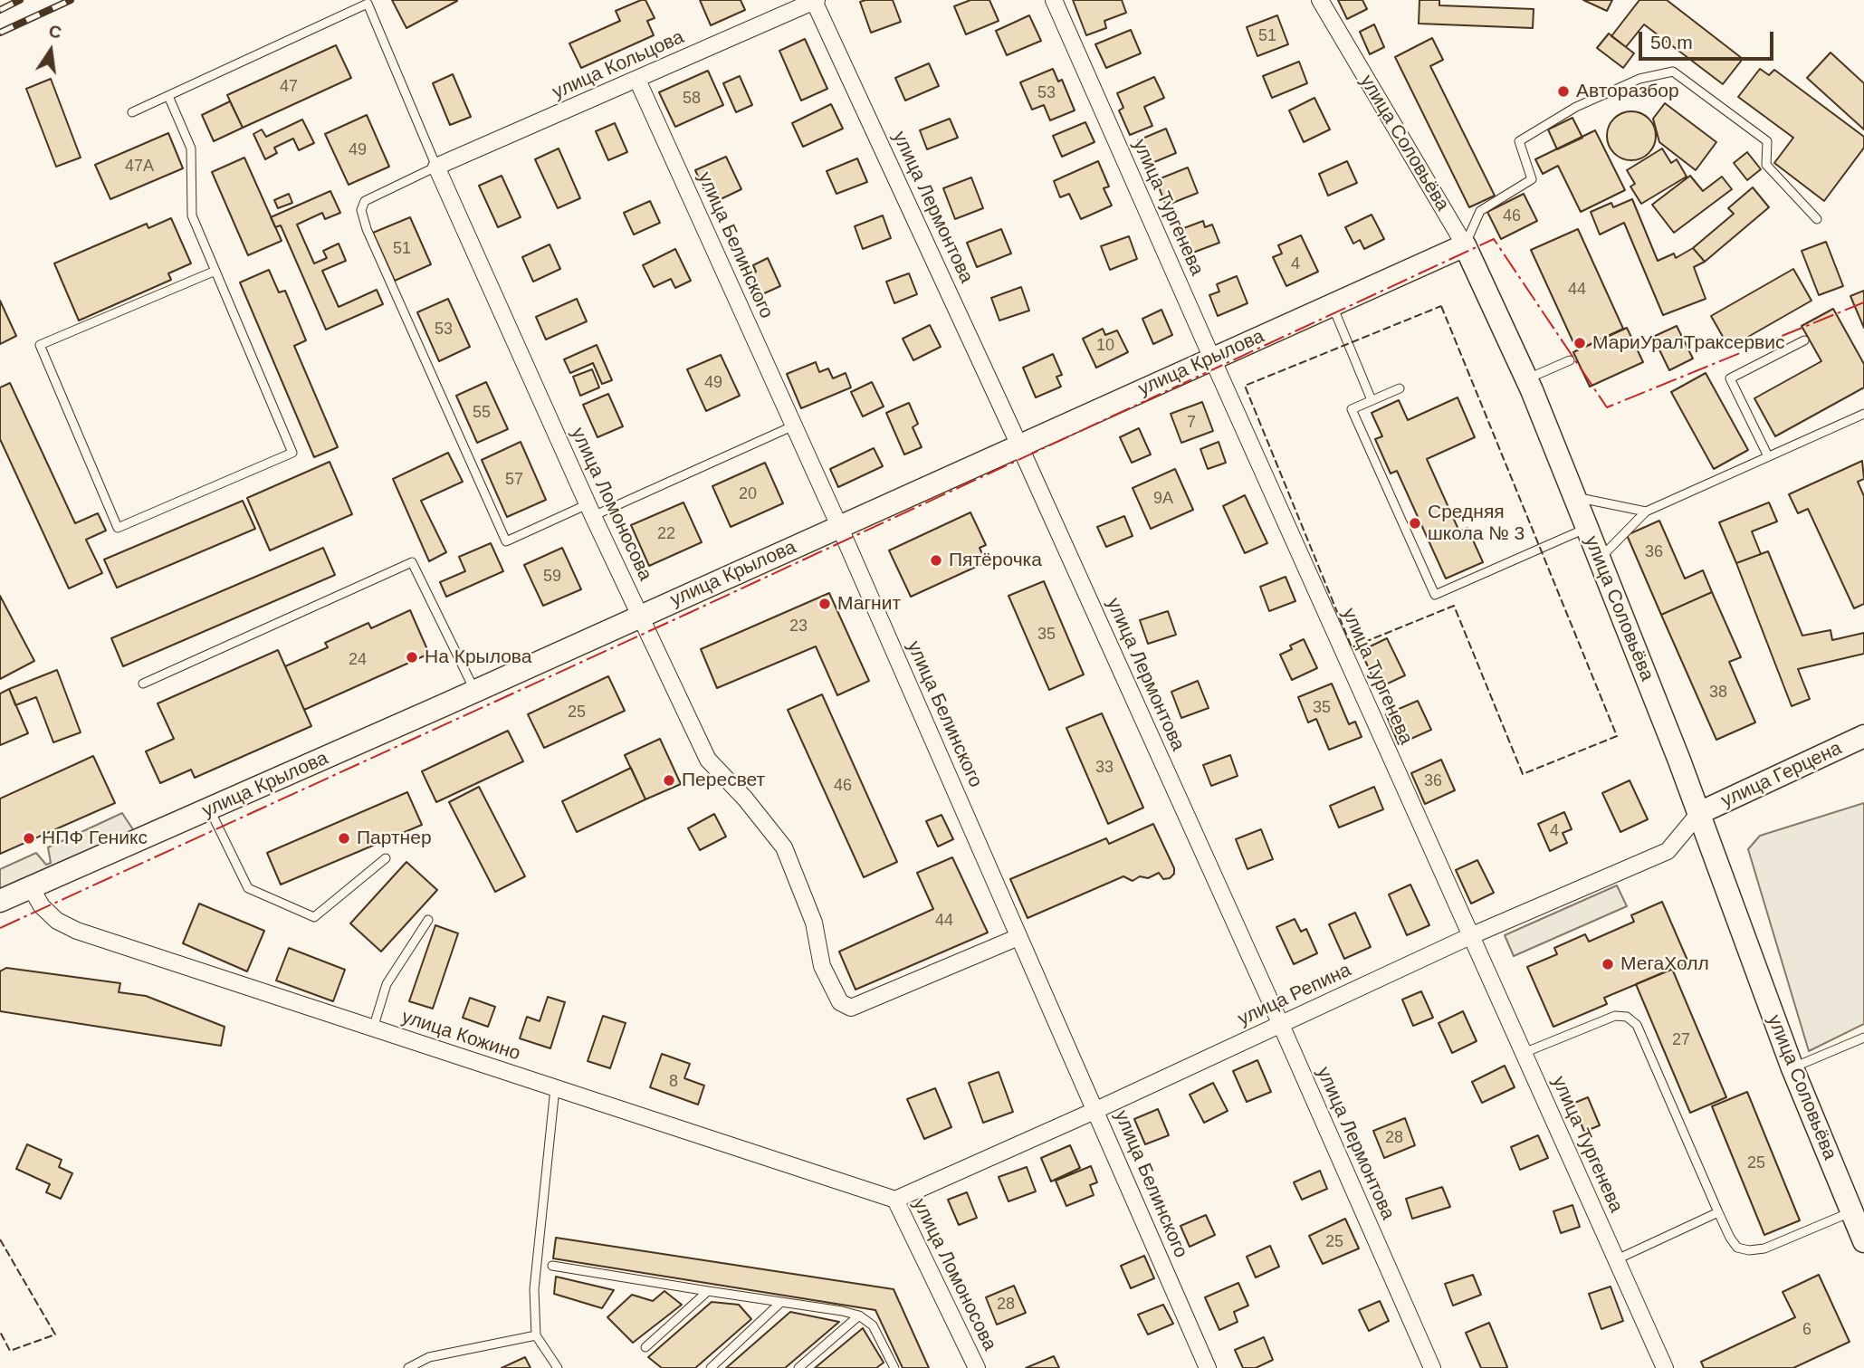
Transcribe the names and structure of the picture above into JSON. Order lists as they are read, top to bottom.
{
  "streets": {
    "main road": ["улица Соловьёва", "улица Крылова", "улица Герцена"],
    "street": [
      "улица Кольцова",
      "улица Лермонтова",
      "улица Тургенева",
      "улица Белинского",
      "улица Ломоносова",
      "улица Репина",
      "улица Кожино"
    ]
  },
  "crossings": [
    ["улица Кольцова", "улица Лермонтова"],
    ["улица Кольцова", "улица Белинского"],
    ["улица Кольцова", "улица Ломоносова"],
    ["улица Соловьёва", "улица Крылова"],
    ["улица Соловьёва", "улица Герцена"],
    ["улица Соловьёва", "улица Репина"],
    ["улица Лермонтова", "улица Крылова"],
    ["улица Лермонтова", "улица Репина"],
    ["улица Тургенева", "улица Крылова"],
    ["улица Тургенева", "улица Репина"],
    ["улица Белинского", "улица Крылова"],
    ["улица Белинского", "улица Ломоносова"],
    ["улица Белинского", "улица Репина"],
    ["улица Крылова", "улица Ломоносова"],
    ["улица Крылова", "улица Кожино"],
    ["улица Ломоносова", "улица Репина"],
    ["улица Ломоносова", "улица Кожино"],
    ["улица Герцена", "улица Репина"],
    ["улица Репина", "улица Кожино"]
  ],
  "places": [
    "Авторазбор",
    "МариУралТраксервис",
    "Средняя школа № 3",
    "Пятёрочка",
    "Магнит",
    "На Крылова",
    "Пересвет",
    "НПФ Геникс",
    "Партнер",
    "МегаХолл"
  ],
  "house_numbers": [
    "51",
    "47",
    "53",
    "58",
    "49",
    "47А",
    "46",
    "51",
    "4",
    "44",
    "53",
    "10",
    "49",
    "55",
    "7",
    "57",
    "20",
    "9А",
    "22",
    "36",
    "59",
    "23",
    "35",
    "24",
    "38",
    "35",
    "25",
    "33",
    "36",
    "46",
    "4",
    "44",
    "27",
    "8",
    "28",
    "25",
    "25",
    "28",
    "6"
  ],
  "scale_bar": "50 m",
  "north": "top"
}
